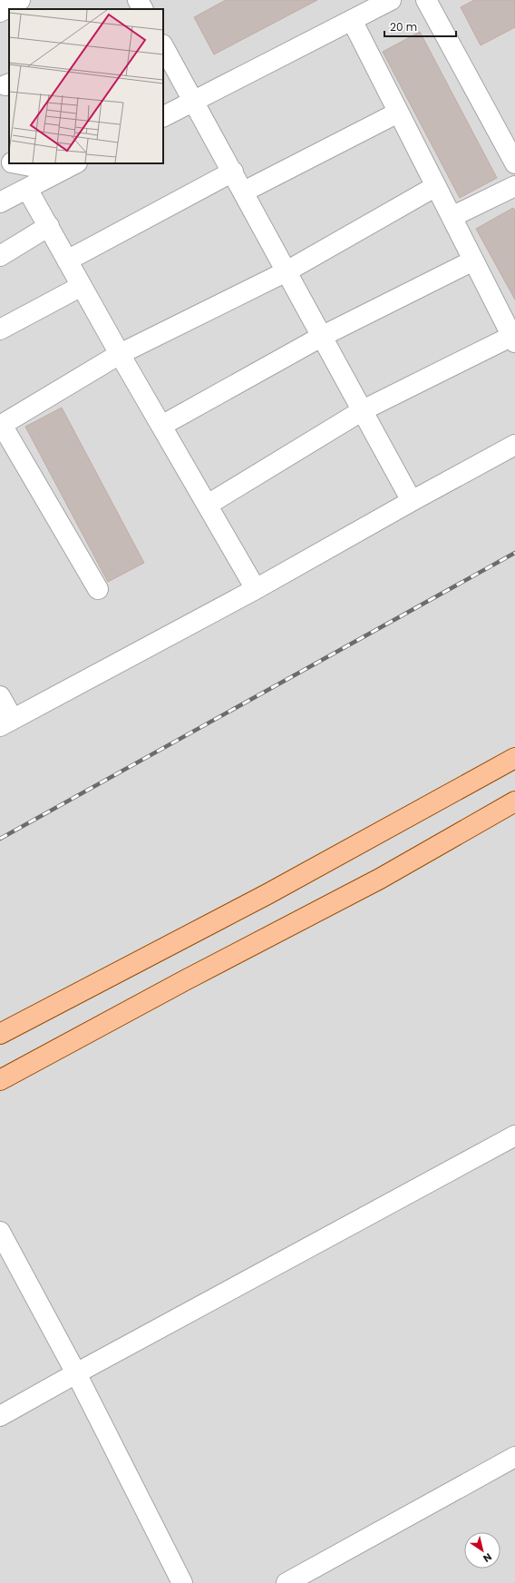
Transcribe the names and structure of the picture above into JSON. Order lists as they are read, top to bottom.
{
  "scale_bar": "20 m",
  "north": "bottom right"
}
